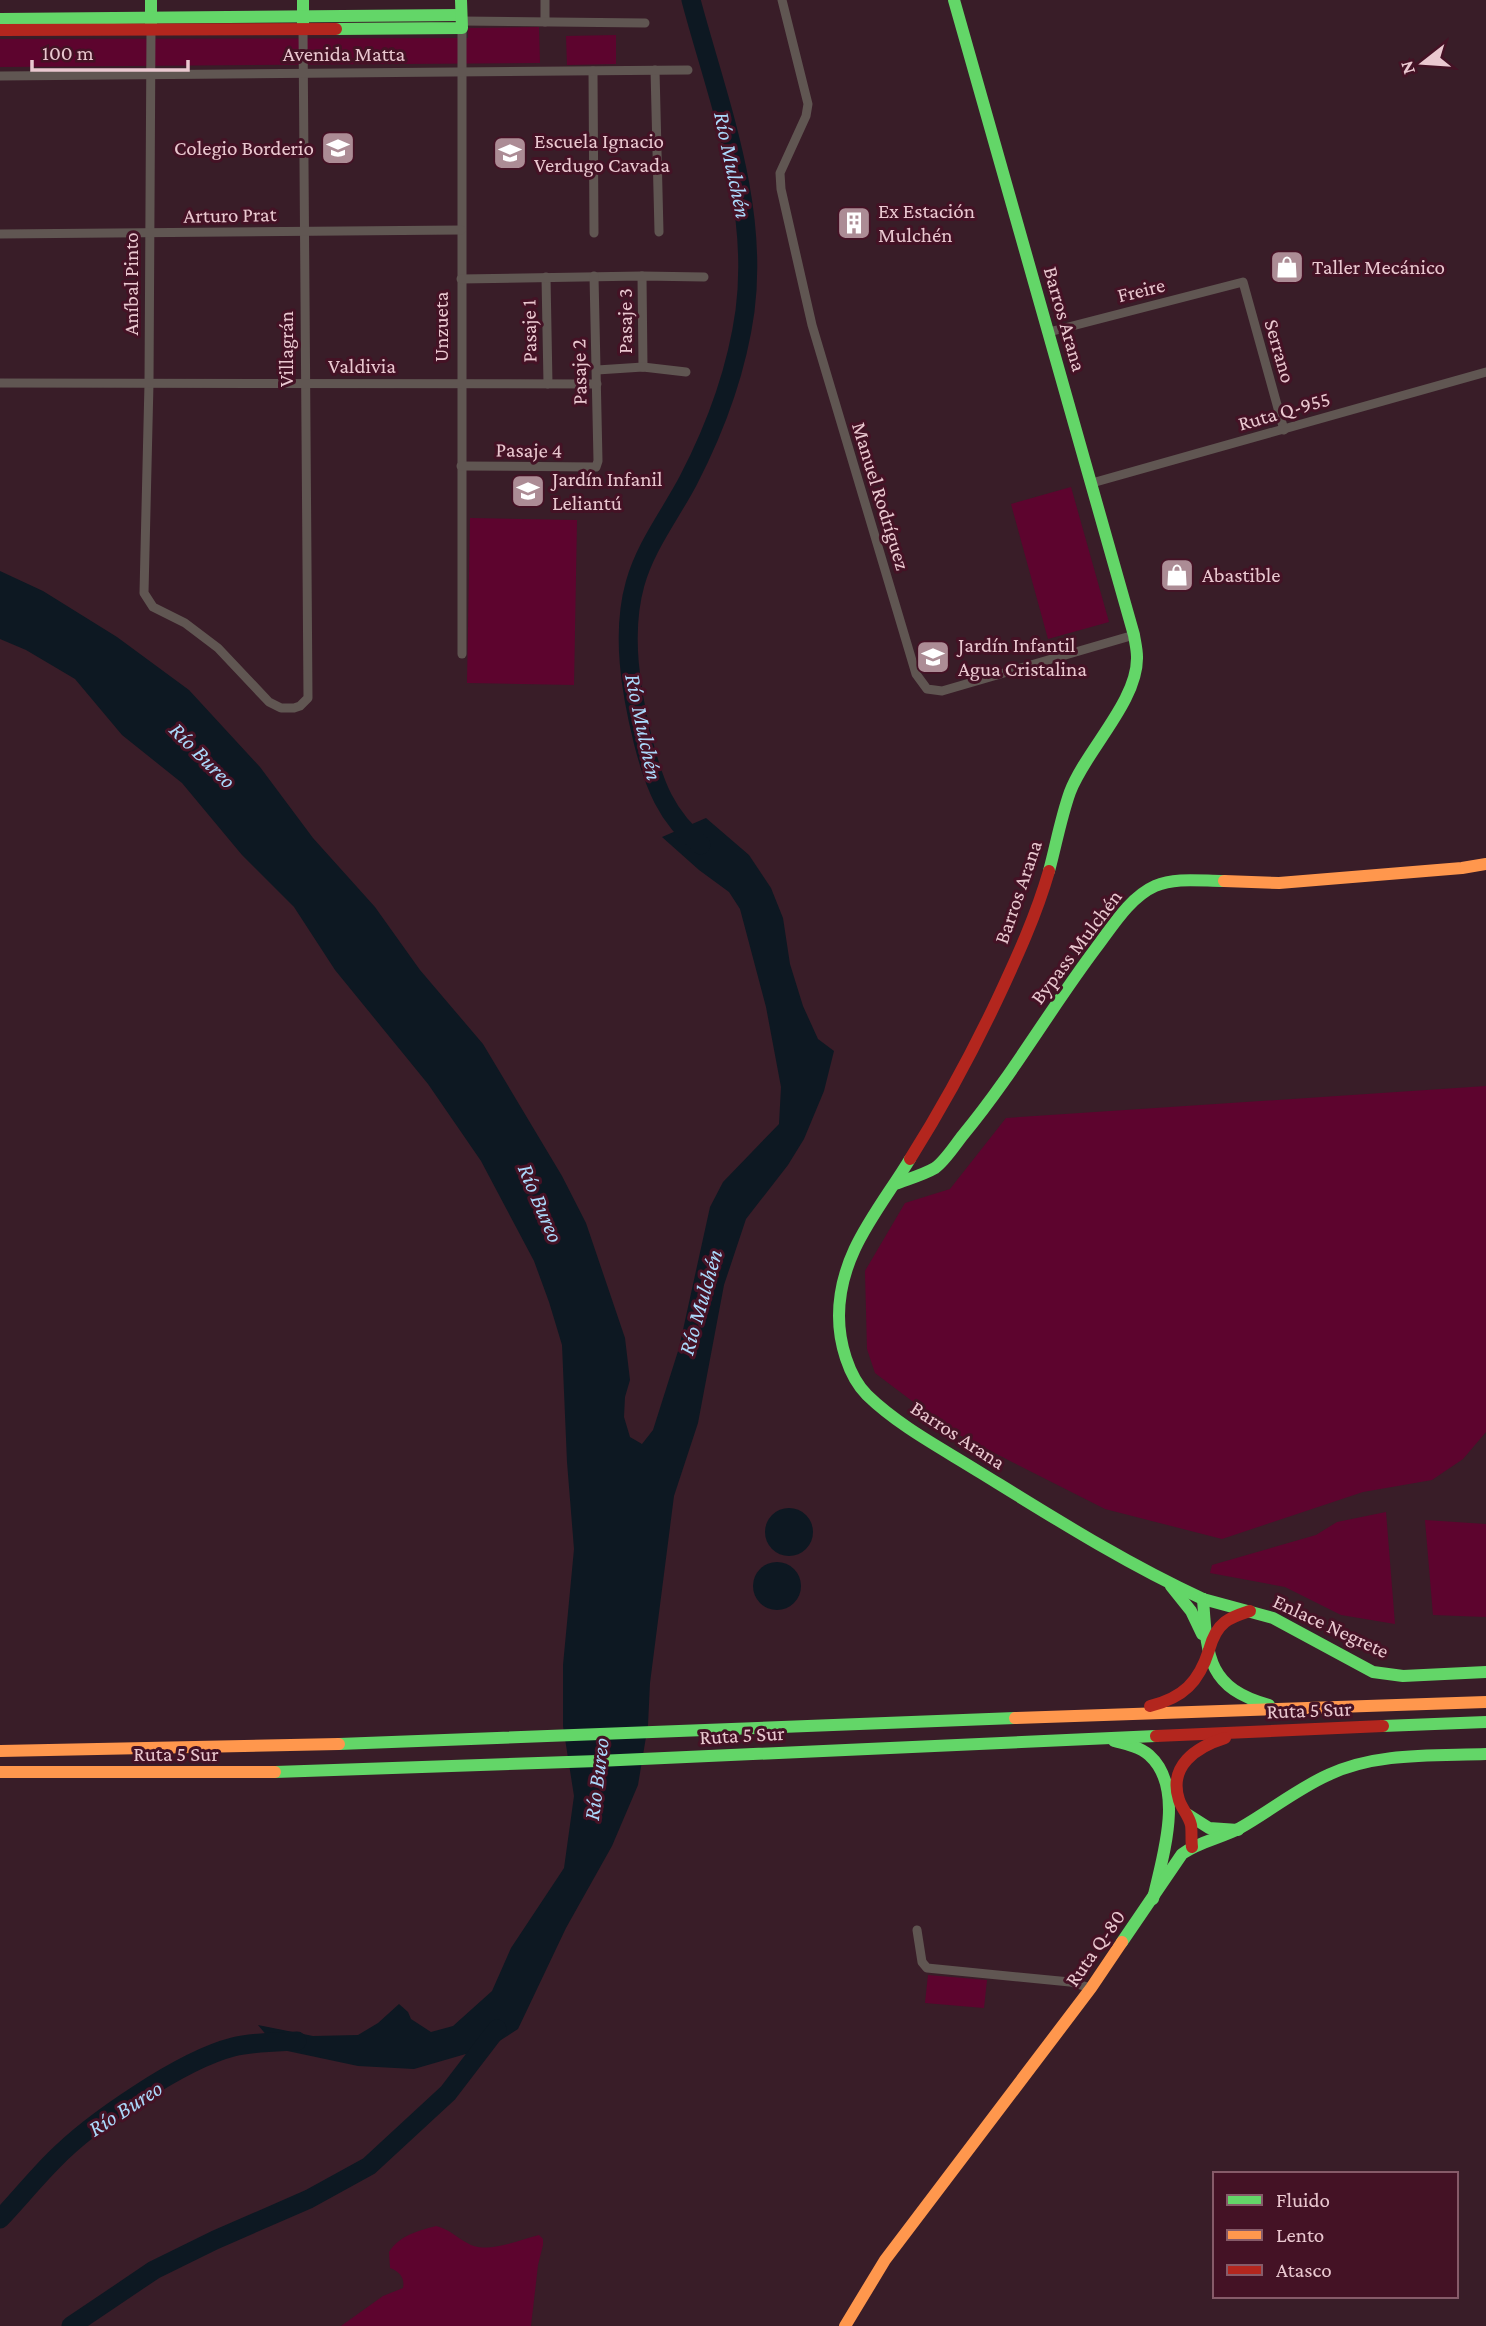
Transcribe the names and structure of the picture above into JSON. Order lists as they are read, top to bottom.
{
  "streets": {
    "main road": [
      "Avenida Matta",
      "Aníbal Pinto",
      "Barros Arana",
      "Unzueta",
      "Villagrán",
      "Bypass Mulchén",
      "Enlace Negrete",
      "Ruta 5 Sur",
      "Ruta Q-80"
    ],
    "street": [
      "Arturo Prat",
      "Freire",
      "Pasaje 3",
      "Pasaje 1",
      "Serrano",
      "Valdivia",
      "Pasaje 2",
      "Ruta Q-955",
      "Pasaje 4",
      "Manuel Rodríguez"
    ]
  },
  "crossings": [
    ["Avenida Matta", "Aníbal Pinto"],
    ["Avenida Matta", "Unzueta"],
    ["Avenida Matta", "Villagrán"],
    ["Arturo Prat", "Aníbal Pinto"],
    ["Arturo Prat", "Unzueta"],
    ["Arturo Prat", "Villagrán"],
    ["Aníbal Pinto", "Villagrán"],
    ["Aníbal Pinto", "Valdivia"],
    ["Freire", "Barros Arana"],
    ["Freire", "Serrano"],
    ["Barros Arana", "Ruta Q-955"],
    ["Barros Arana", "Manuel Rodríguez"],
    ["Barros Arana", "Bypass Mulchén"],
    ["Barros Arana", "Enlace Negrete"],
    ["Unzueta", "Valdivia"],
    ["Unzueta", "Pasaje 4"],
    ["Pasaje 1", "Valdivia"],
    ["Villagrán", "Valdivia"],
    ["Serrano", "Ruta Q-955"],
    ["Valdivia", "Pasaje 2"],
    ["Pasaje 2", "Pasaje 4"]
  ],
  "water": ["Río Mulchén", "Río Bureo"],
  "places": {
    "school or university": [
      "Colegio Borderio",
      "Escuela Ignacio Verdugo Cavada",
      "Jardín Infanil Leliantú",
      "Jardín Infantil Agua Cristalina"
    ],
    "building": ["Ex Estación Mulchén"],
    "shop": ["Taller Mecánico", "Abastible"]
  },
  "legend": ["Fluido", "Lento", "Atasco"],
  "scale_bar": "100 m",
  "north": "left"
}
